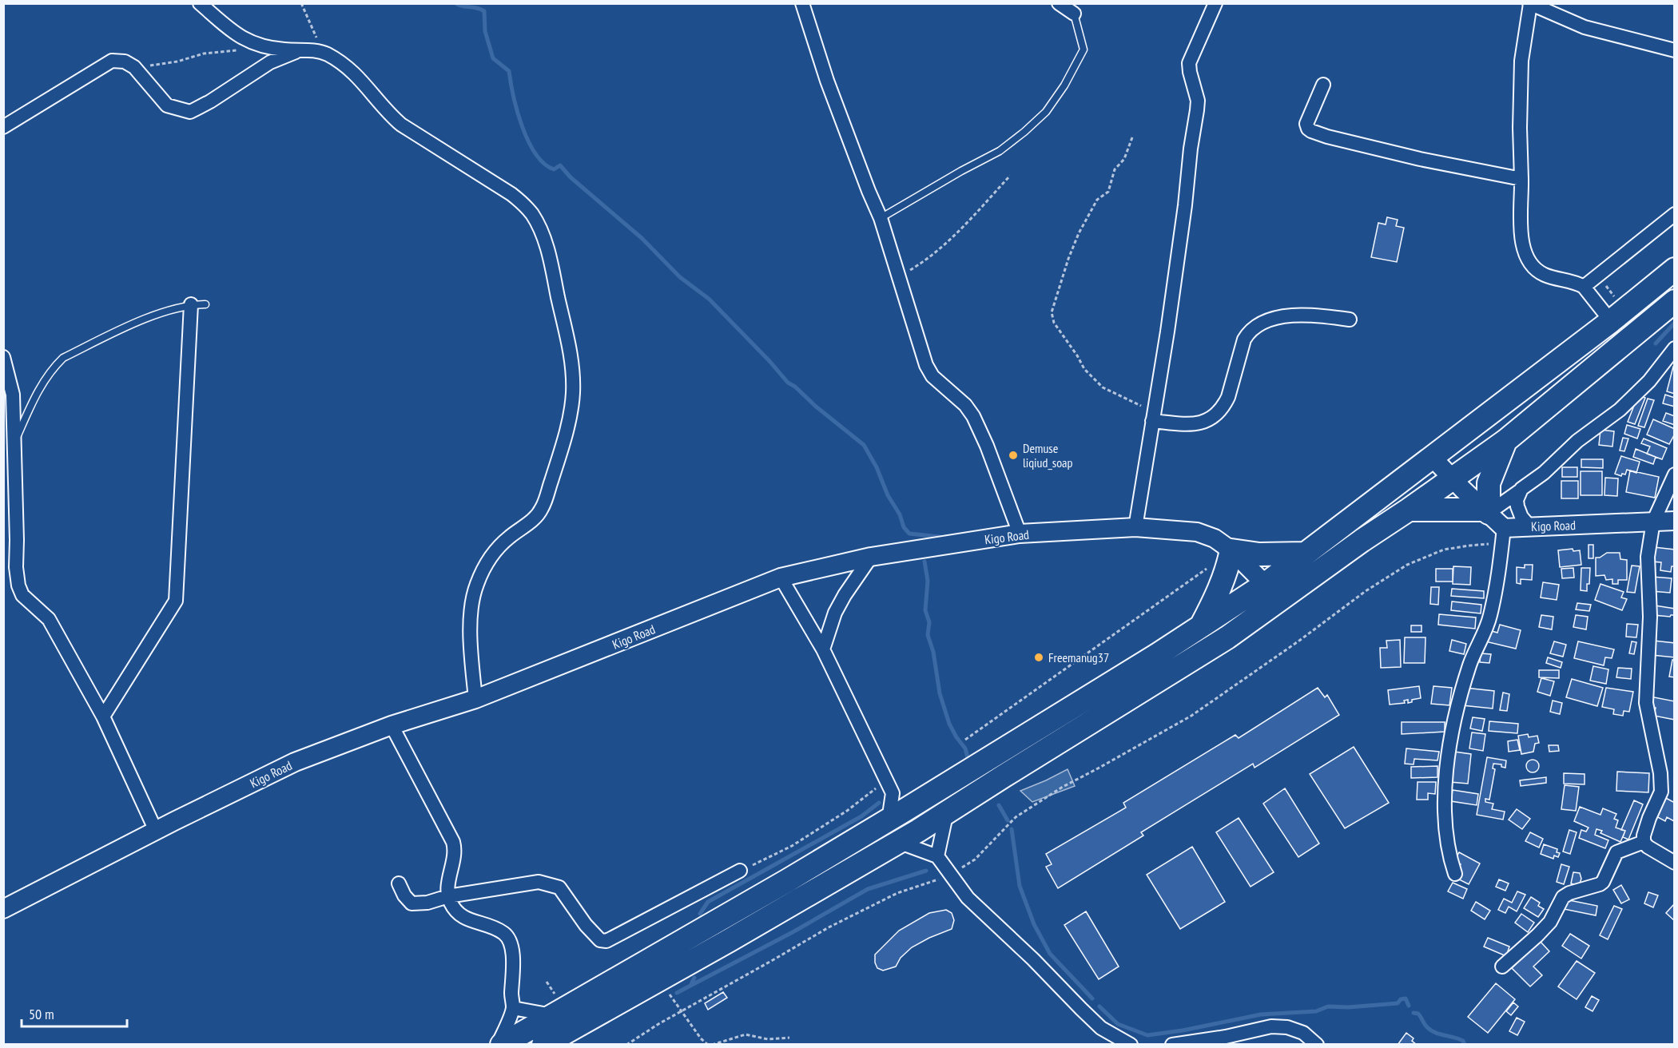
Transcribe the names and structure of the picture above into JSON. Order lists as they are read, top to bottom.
{
  "streets": {
    "street": ["Kigo Road"]
  },
  "places": ["Demuse liqiud_soap", "Freemanug37"],
  "scale_bar": "50 m"
}
